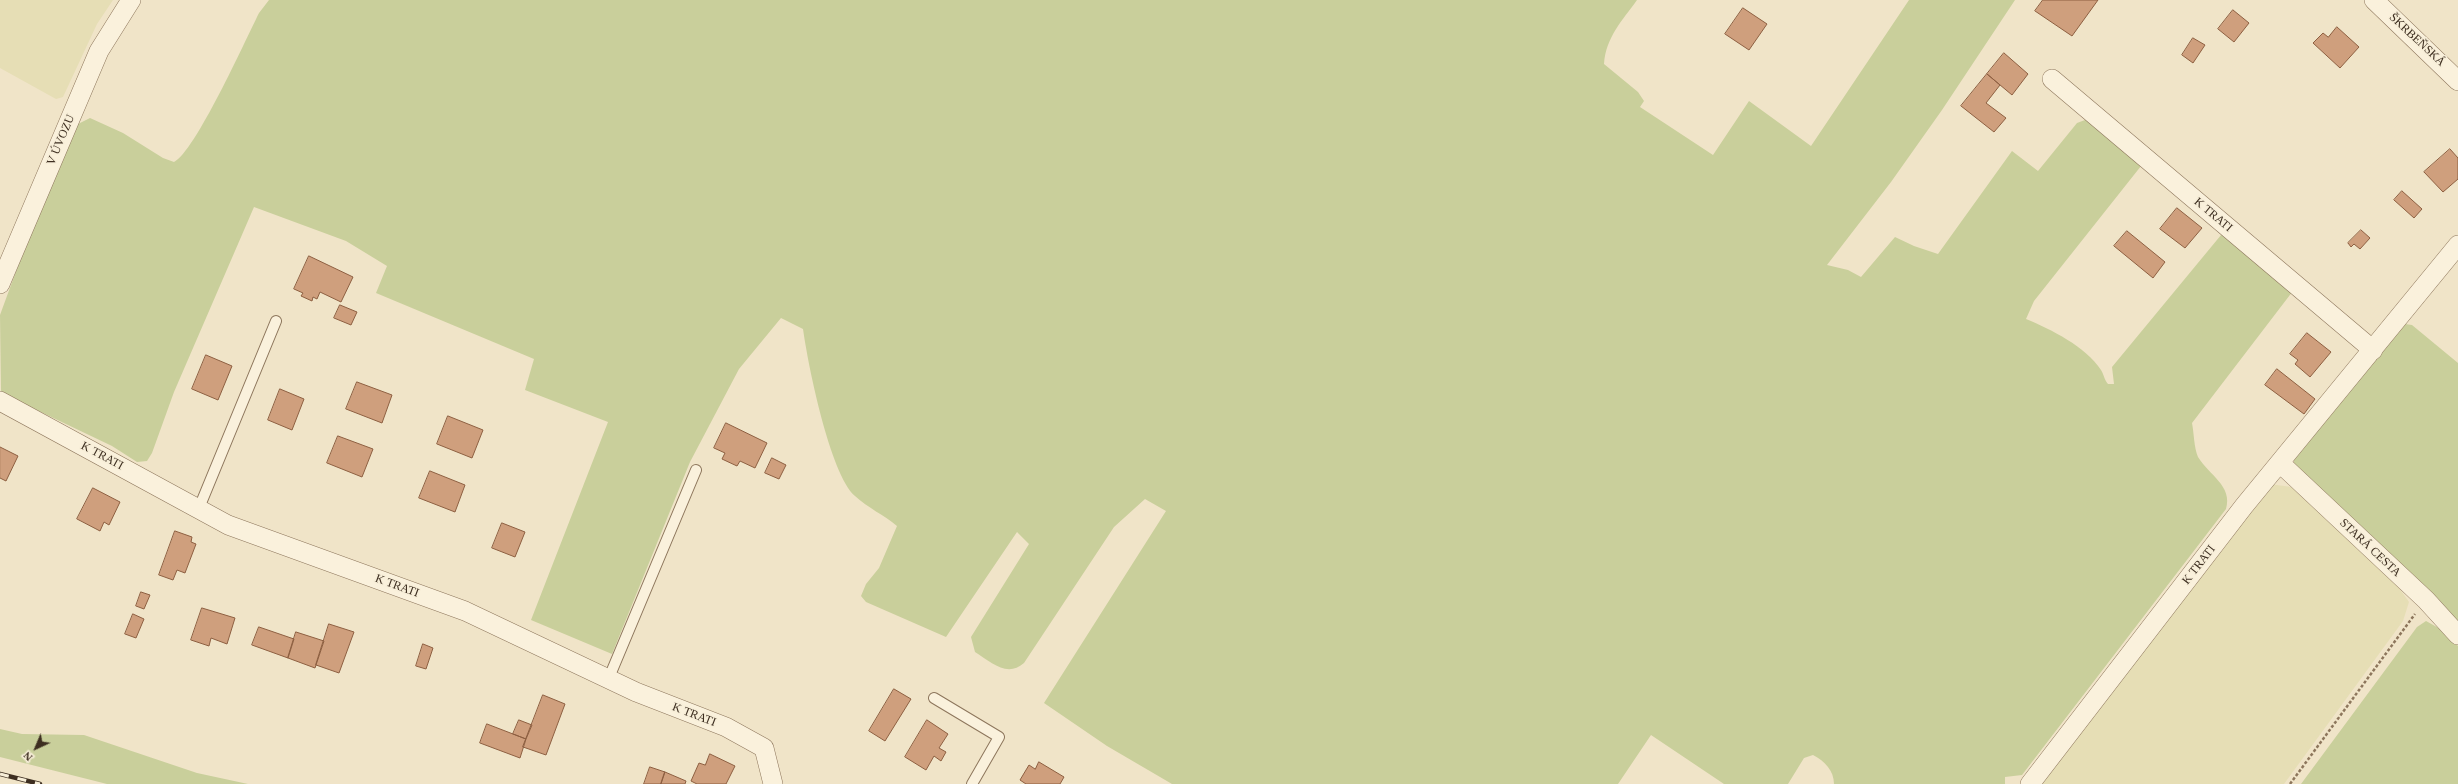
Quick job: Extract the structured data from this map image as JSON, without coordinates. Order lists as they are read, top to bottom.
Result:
{
  "streets": {
    "street": [
      "ŠKRBEŇSKÁ",
      "V ÚVOZU",
      "K TRATI",
      "STARÁ CESTA"
    ]
  },
  "crossings": [
    ["K TRATI", "STARÁ CESTA"]
  ],
  "north": "bottom left"
}
